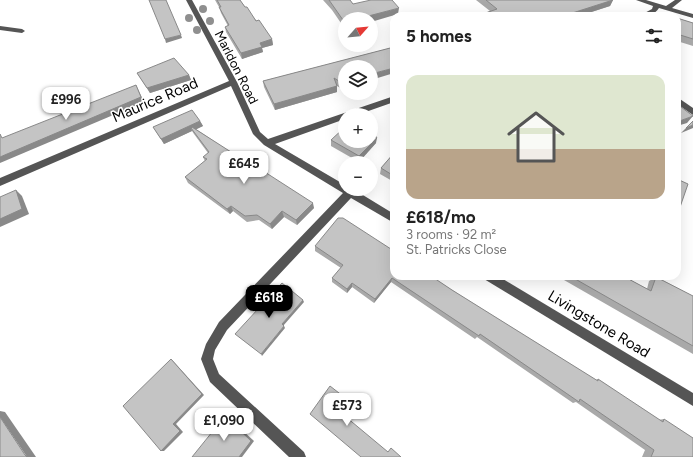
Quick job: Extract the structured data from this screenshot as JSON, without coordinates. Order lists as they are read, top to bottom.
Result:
{
  "streets": {
    "street": ["Marldon Road", "Maurice Road", "Livingstone Road"]
  },
  "crossings": [
    ["Marldon Road", "Maurice Road"]
  ],
  "north": "top right",
  "page": {
    "map_buttons": ["+", "−"],
    "heading": "5 homes",
    "list": [
      {
        "name": "£618/mo",
        "note": "3 rooms · 92 m² · St. Patricks Close"
      }
    ],
    "price": [
      "£996",
      "£645",
      "£618",
      "£573",
      "£1,090"
    ]
  }
}
